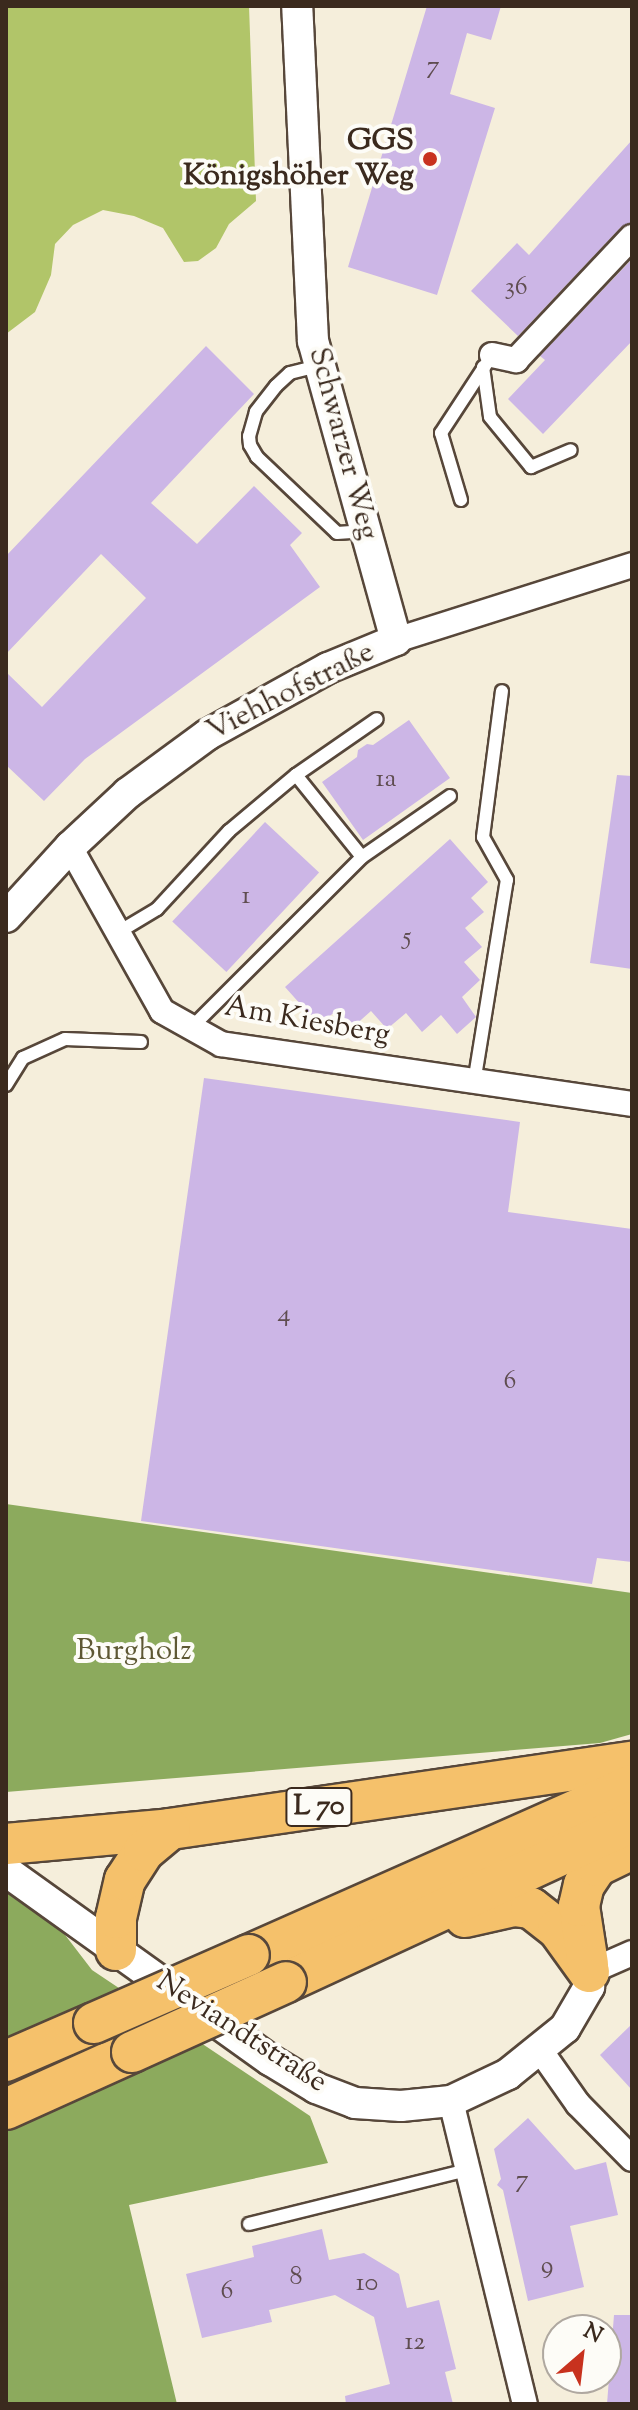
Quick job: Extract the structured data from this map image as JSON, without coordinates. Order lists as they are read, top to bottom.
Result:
{
  "streets": {
    "highway": ["L 70"],
    "street": [
      "Schwarzer Weg",
      "Viehhofstraße",
      "Am Kiesberg",
      "Neviandtstraße"
    ]
  },
  "crossings": [
    ["Schwarzer Weg", "Viehhofstraße"],
    ["Viehhofstraße", "Am Kiesberg"]
  ],
  "parks": ["Burgholz"],
  "places": ["GGS Königshöher Weg"],
  "house_numbers": [
    "7",
    "36",
    "1a",
    "1",
    "5",
    "4",
    "6",
    "7",
    "9",
    "8",
    "10",
    "6",
    "12"
  ],
  "north": "top right"
}
